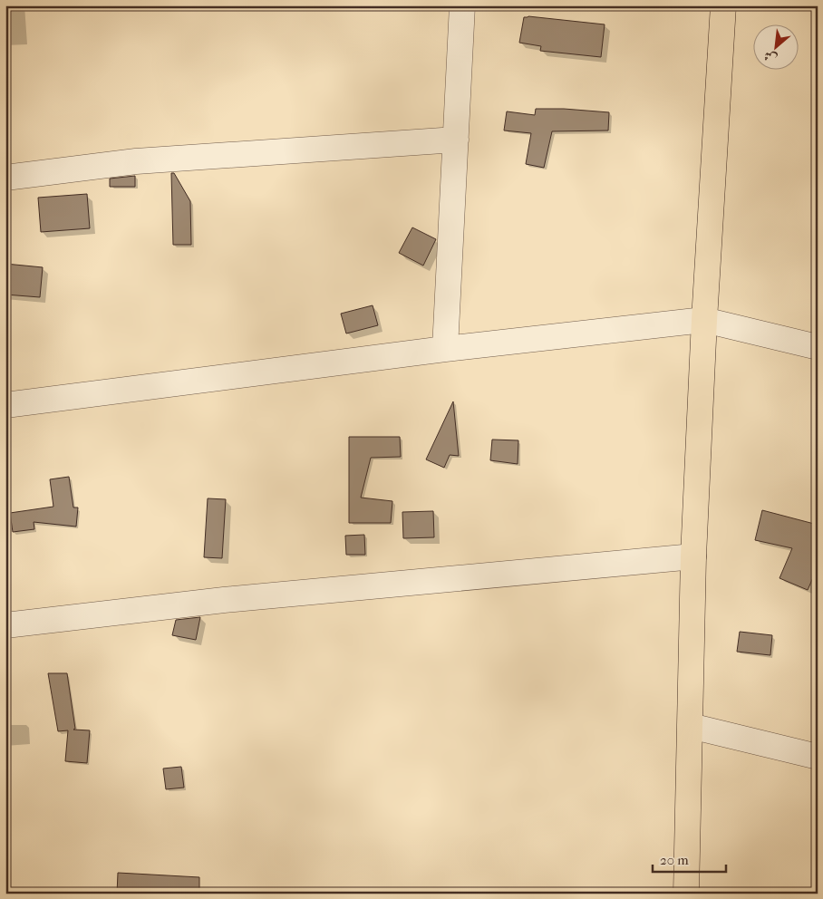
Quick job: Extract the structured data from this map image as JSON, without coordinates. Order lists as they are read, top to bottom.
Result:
{
  "scale_bar": "20 m",
  "north": "bottom left"
}
